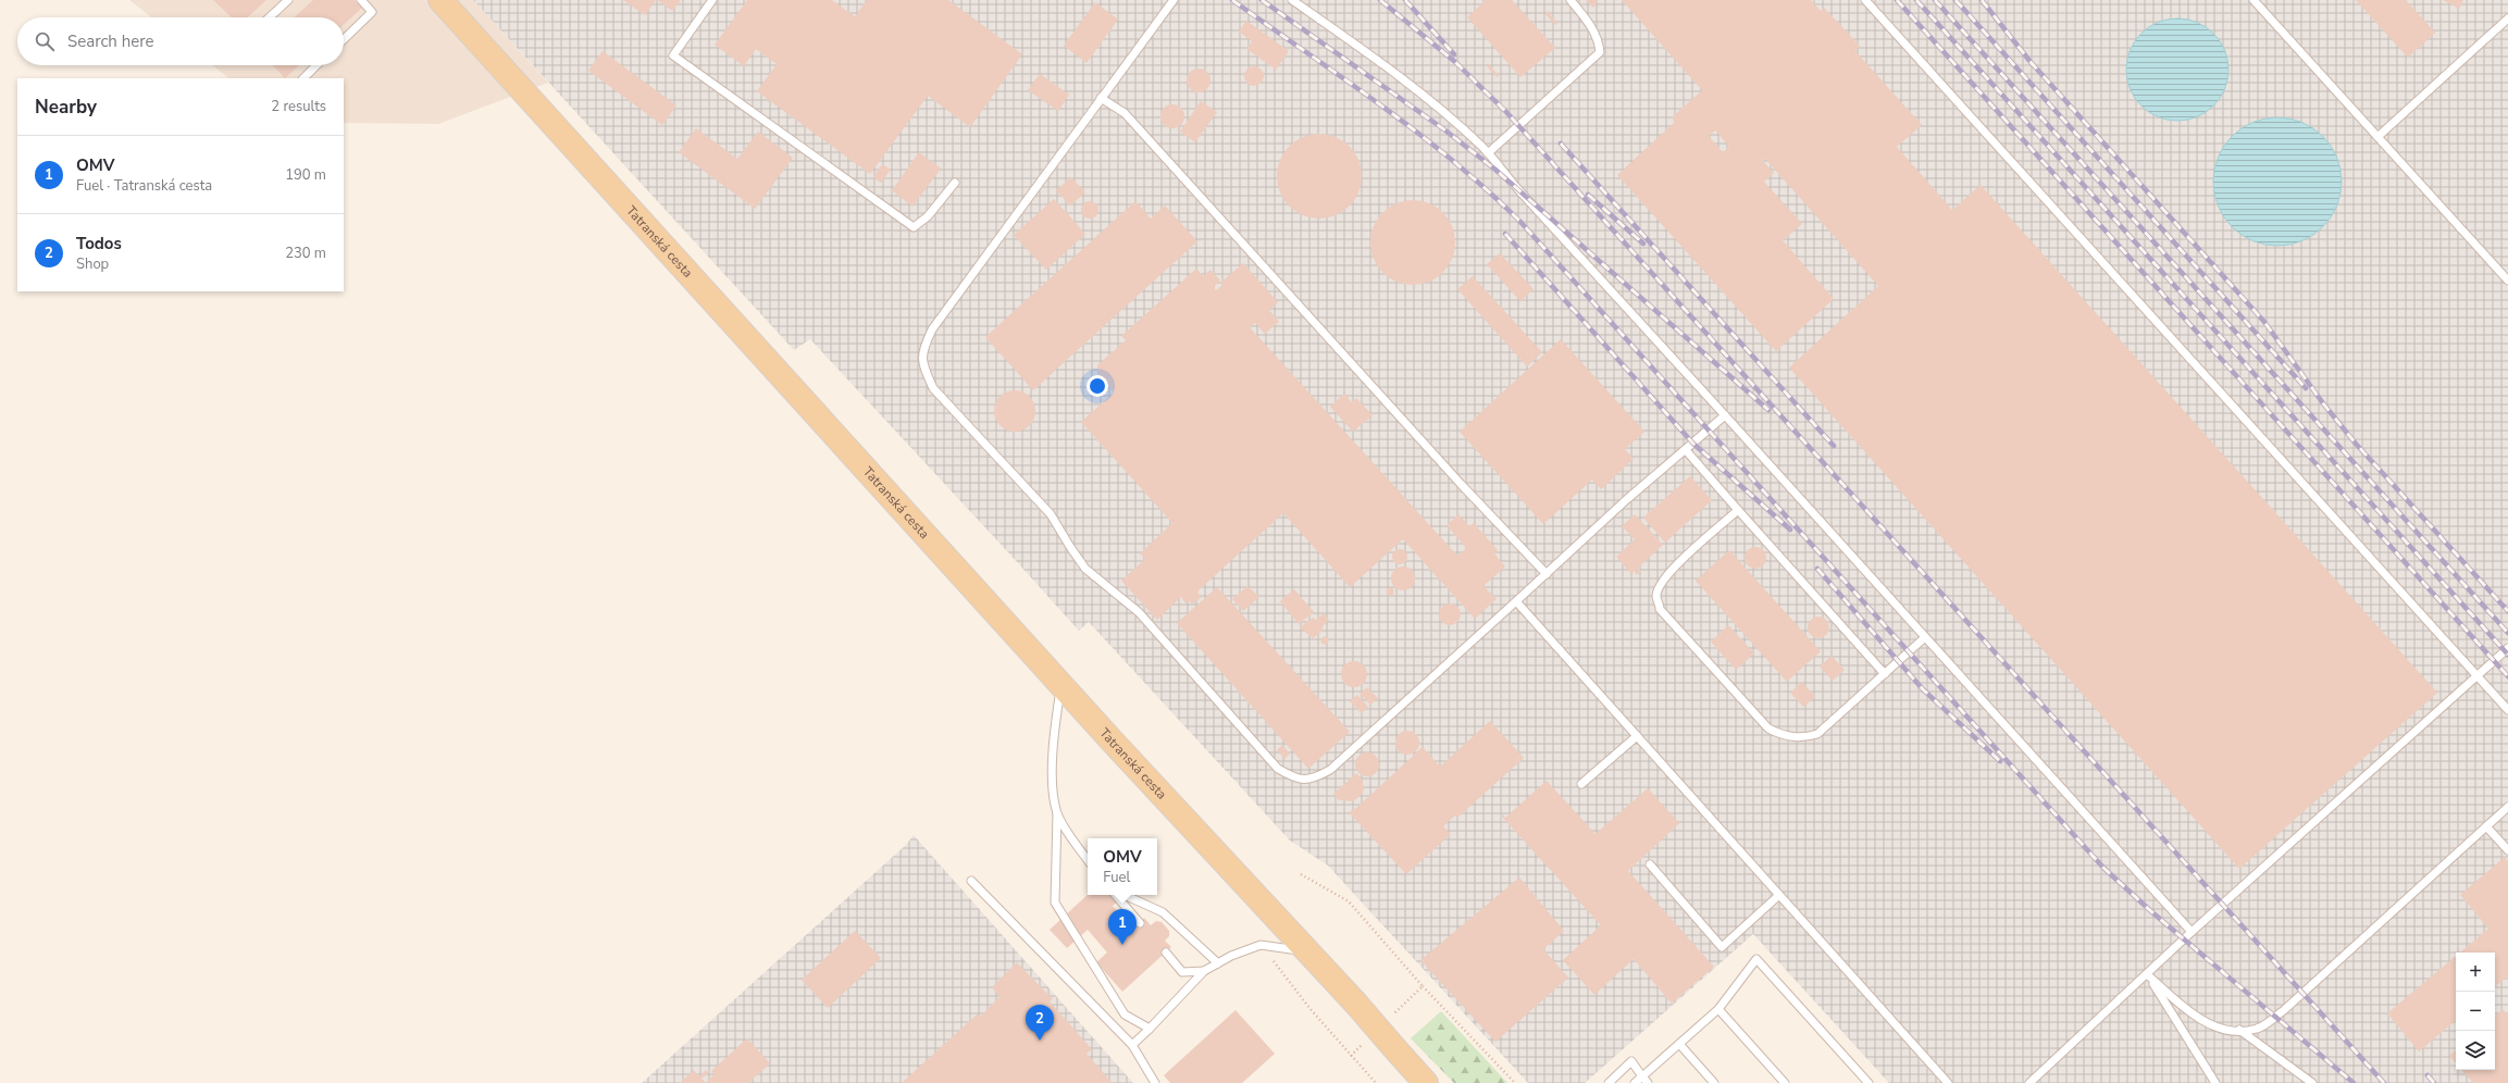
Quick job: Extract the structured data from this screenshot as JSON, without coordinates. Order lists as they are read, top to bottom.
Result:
{
  "streets": {
    "main road": ["Tatranská cesta"]
  },
  "page": {
    "search": "Search here",
    "heading": ["Nearby", "2 results"],
    "list": [
      {
        "mark": "1",
        "name": "OMV",
        "note": "Fuel · Tatranská cesta",
        "value": "190 m"
      },
      {
        "mark": "2",
        "name": "Todos",
        "note": "Shop",
        "value": "230 m"
      }
    ],
    "popup": ["OMV", "Fuel"],
    "pins": ["1", "2"],
    "map_buttons": ["+", "−"]
  }
}
